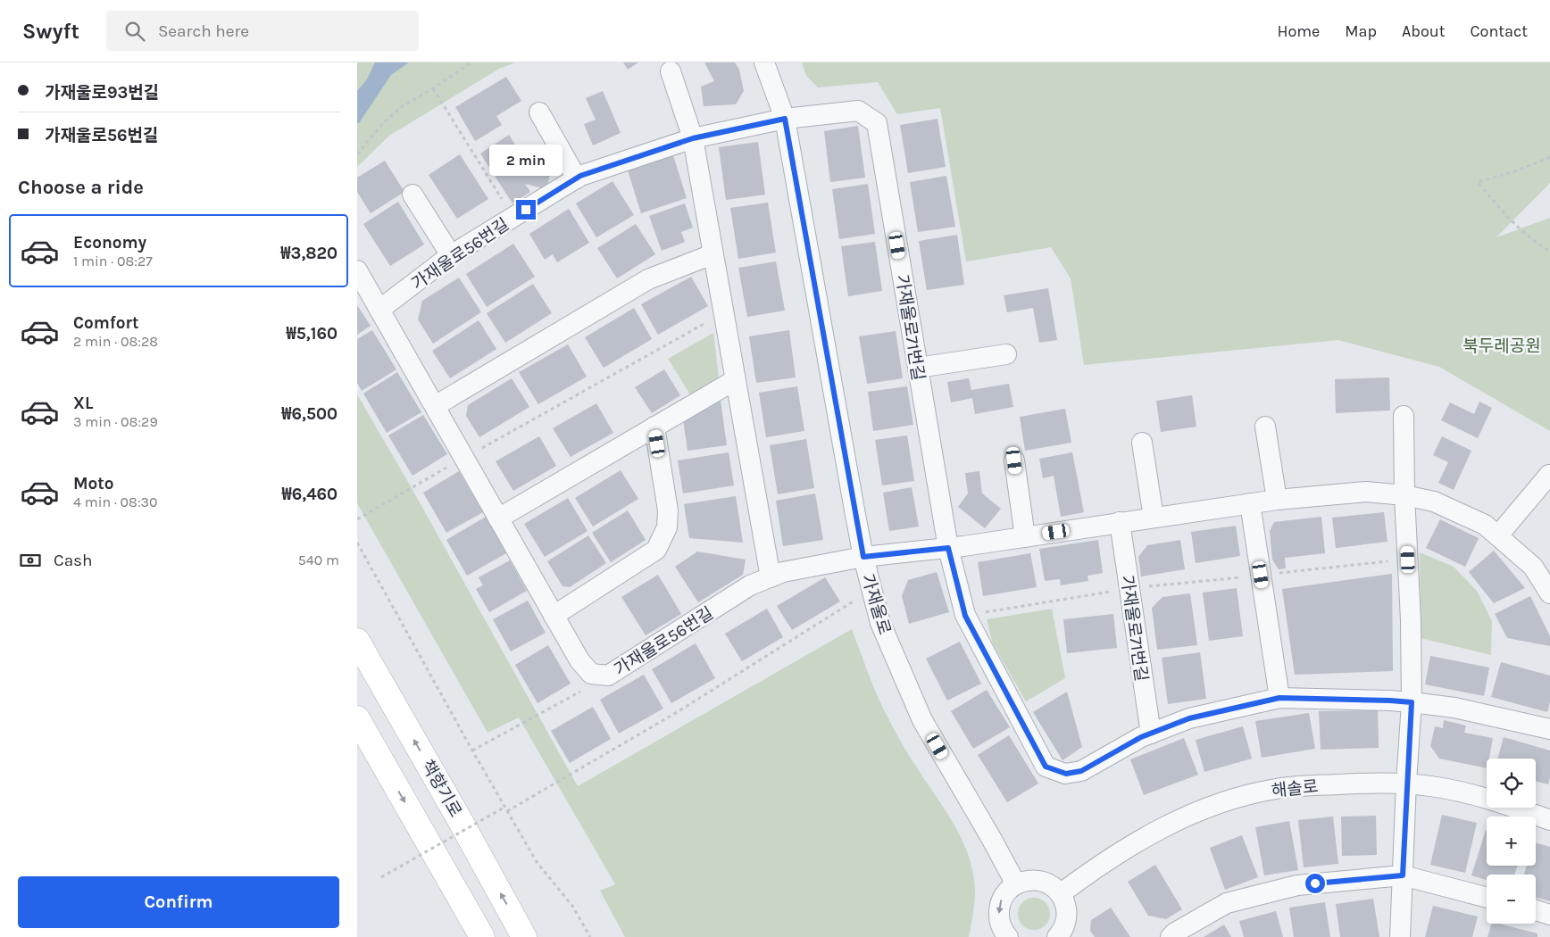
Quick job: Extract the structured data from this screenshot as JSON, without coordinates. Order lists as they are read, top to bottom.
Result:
{
  "streets": {
    "main road": ["책향기로"],
    "street": [
      "가재울로56번길",
      "가재울로71번길",
      "가재울로",
      "해솔로"
    ]
  },
  "crossings": [
    ["가재울로56번길", "가재울로71번길"],
    ["가재울로56번길", "가재울로"],
    ["가재울로71번길", "가재울로"]
  ],
  "parks": ["북두레공원"],
  "page": {
    "header": "Swyft",
    "search": "Search here",
    "nav": [
      "Home",
      "Map",
      "About",
      "Contact"
    ],
    "banner": ["가재울로93번길", "가재울로56번길"],
    "bubble": "2 min",
    "heading": "Choose a ride",
    "list": [
      {
        "name": "Economy",
        "note": "1 min · 08:27",
        "value": "₩3,820"
      },
      {
        "name": "Comfort",
        "note": "2 min · 08:28",
        "value": "₩5,160"
      },
      {
        "name": "XL",
        "note": "3 min · 08:29",
        "value": "₩6,500"
      },
      {
        "name": "Moto",
        "note": "4 min · 08:30",
        "value": "₩6,460"
      }
    ],
    "pay": ["Cash", "540 m"],
    "map_buttons": ["+", "−"],
    "buttons": "Confirm"
  }
}
